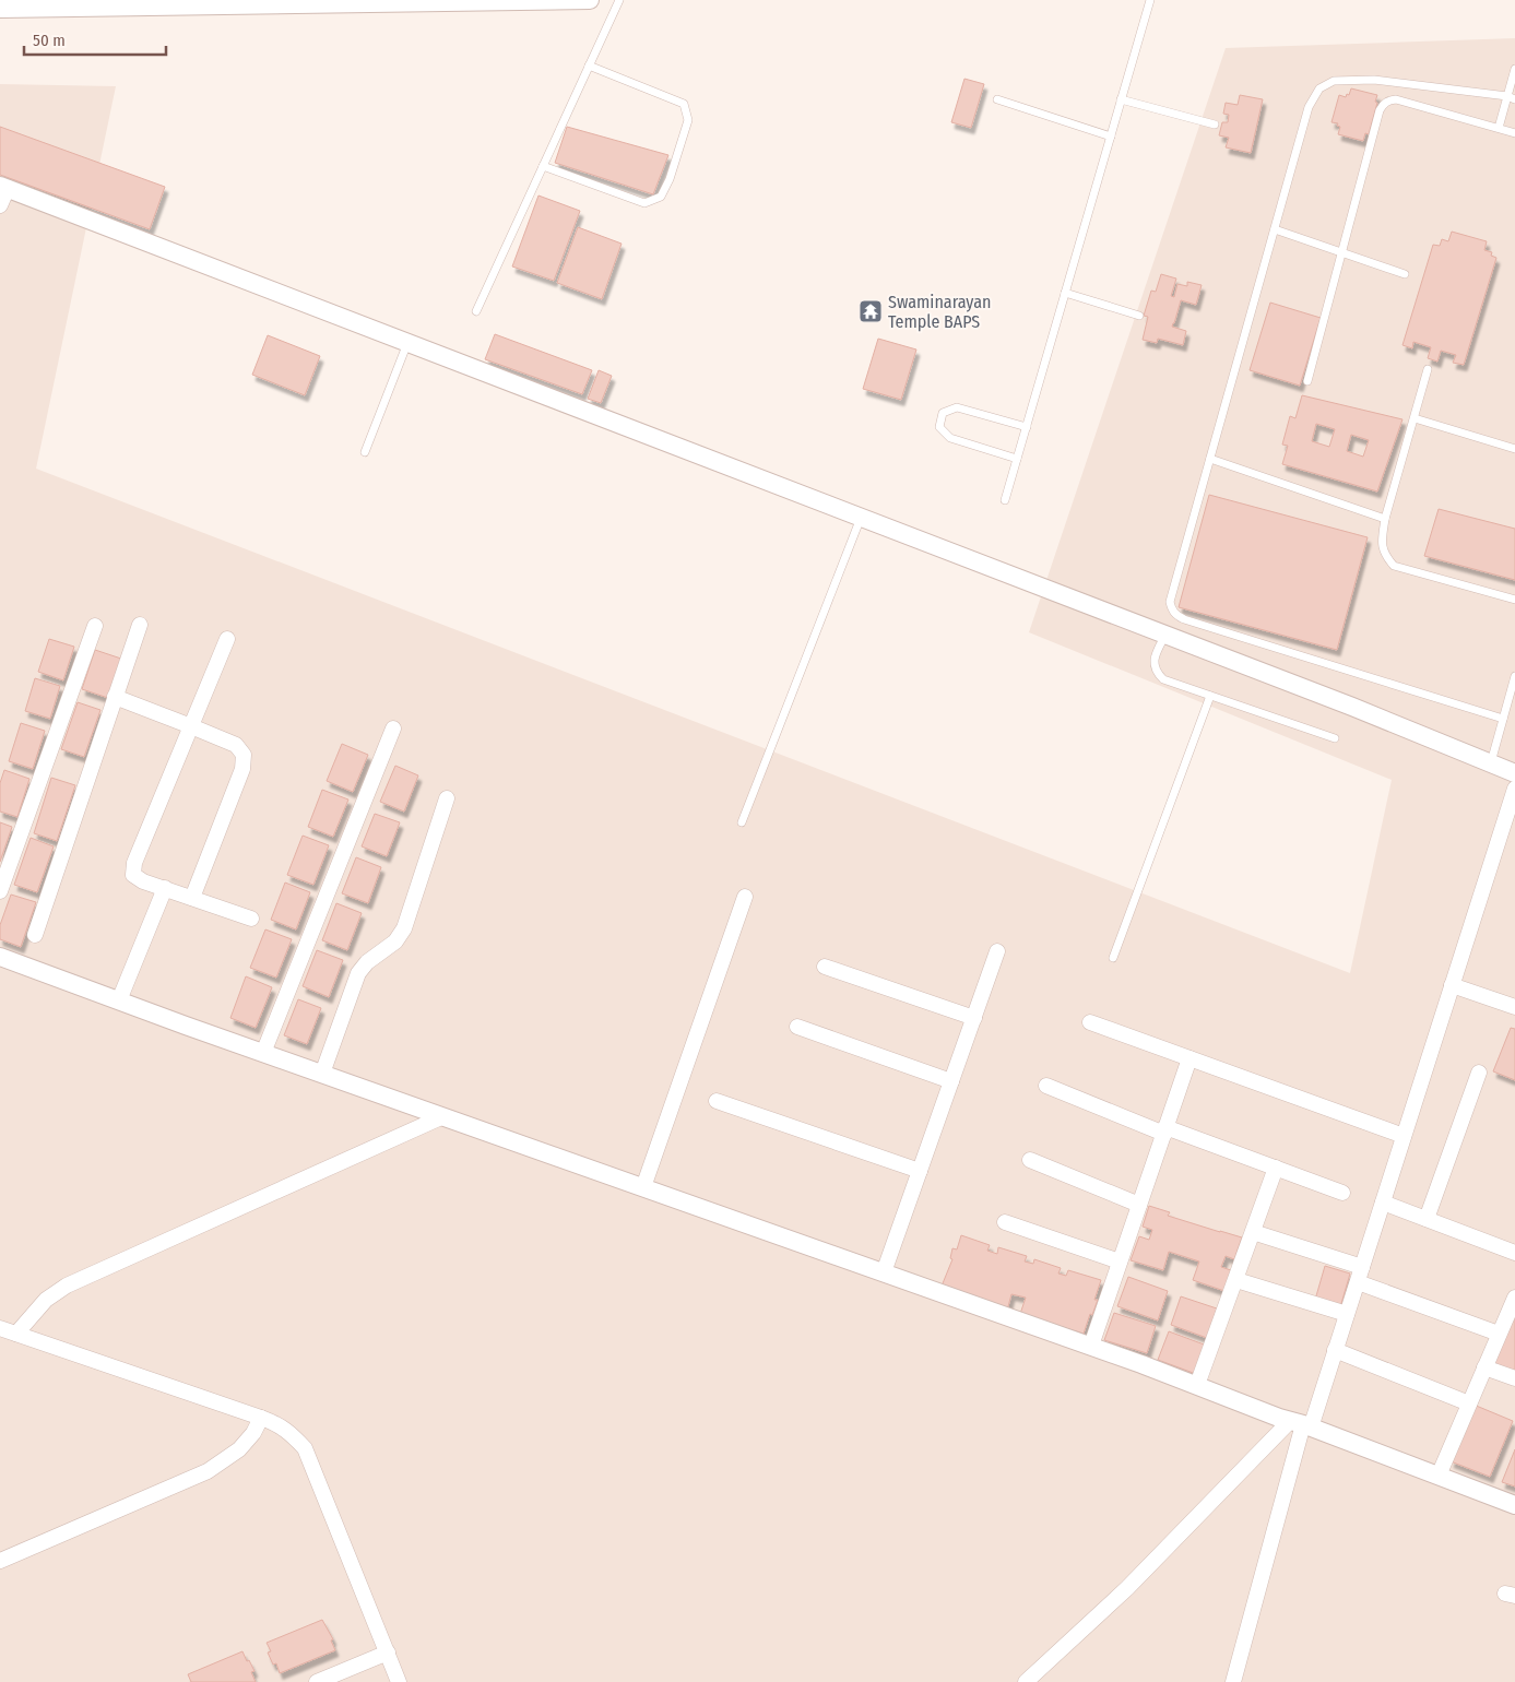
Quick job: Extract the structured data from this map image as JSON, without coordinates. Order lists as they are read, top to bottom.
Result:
{
  "places": {
    "temple": ["Swaminarayan Temple BAPS"]
  },
  "scale_bar": "50 m"
}
